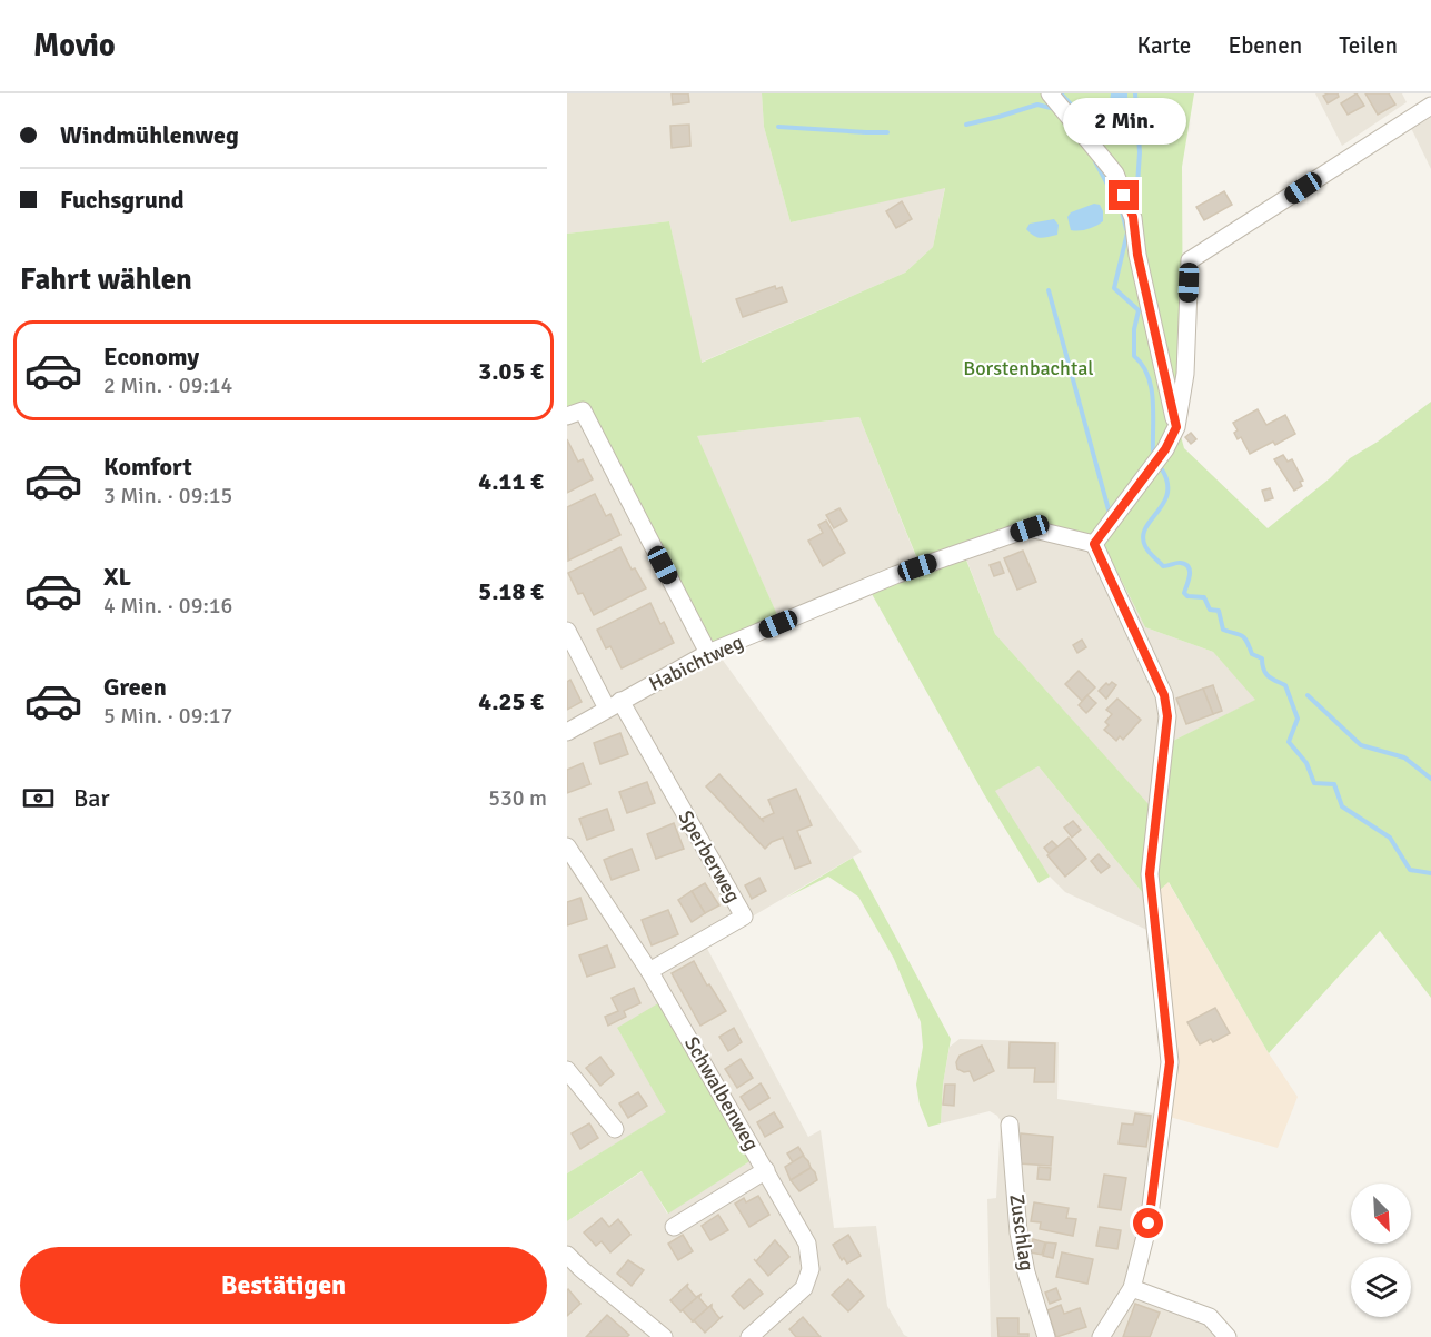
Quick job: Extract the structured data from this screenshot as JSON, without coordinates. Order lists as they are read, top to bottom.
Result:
{
  "streets": {
    "street": [
      "Habichtweg",
      "Sperberweg",
      "Schwalbenweg",
      "Zuschlag"
    ]
  },
  "crossings": [
    ["Habichtweg", "Sperberweg"],
    ["Sperberweg", "Schwalbenweg"]
  ],
  "parks": ["Borstenbachtal"],
  "north": "bottom right",
  "page": {
    "header": "Movio",
    "nav": ["Karte", "Ebenen", "Teilen"],
    "banner": ["Windmühlenweg", "Fuchsgrund"],
    "bubble": "2 Min.",
    "heading": "Fahrt wählen",
    "list": [
      {
        "name": "Economy",
        "note": "2 Min. · 09:14",
        "value": "3.05 €"
      },
      {
        "name": "Komfort",
        "note": "3 Min. · 09:15",
        "value": "4.11 €"
      },
      {
        "name": "XL",
        "note": "4 Min. · 09:16",
        "value": "5.18 €"
      },
      {
        "name": "Green",
        "note": "5 Min. · 09:17",
        "value": "4.25 €"
      }
    ],
    "pay": ["Bar", "530 m"],
    "buttons": "Bestätigen"
  }
}
